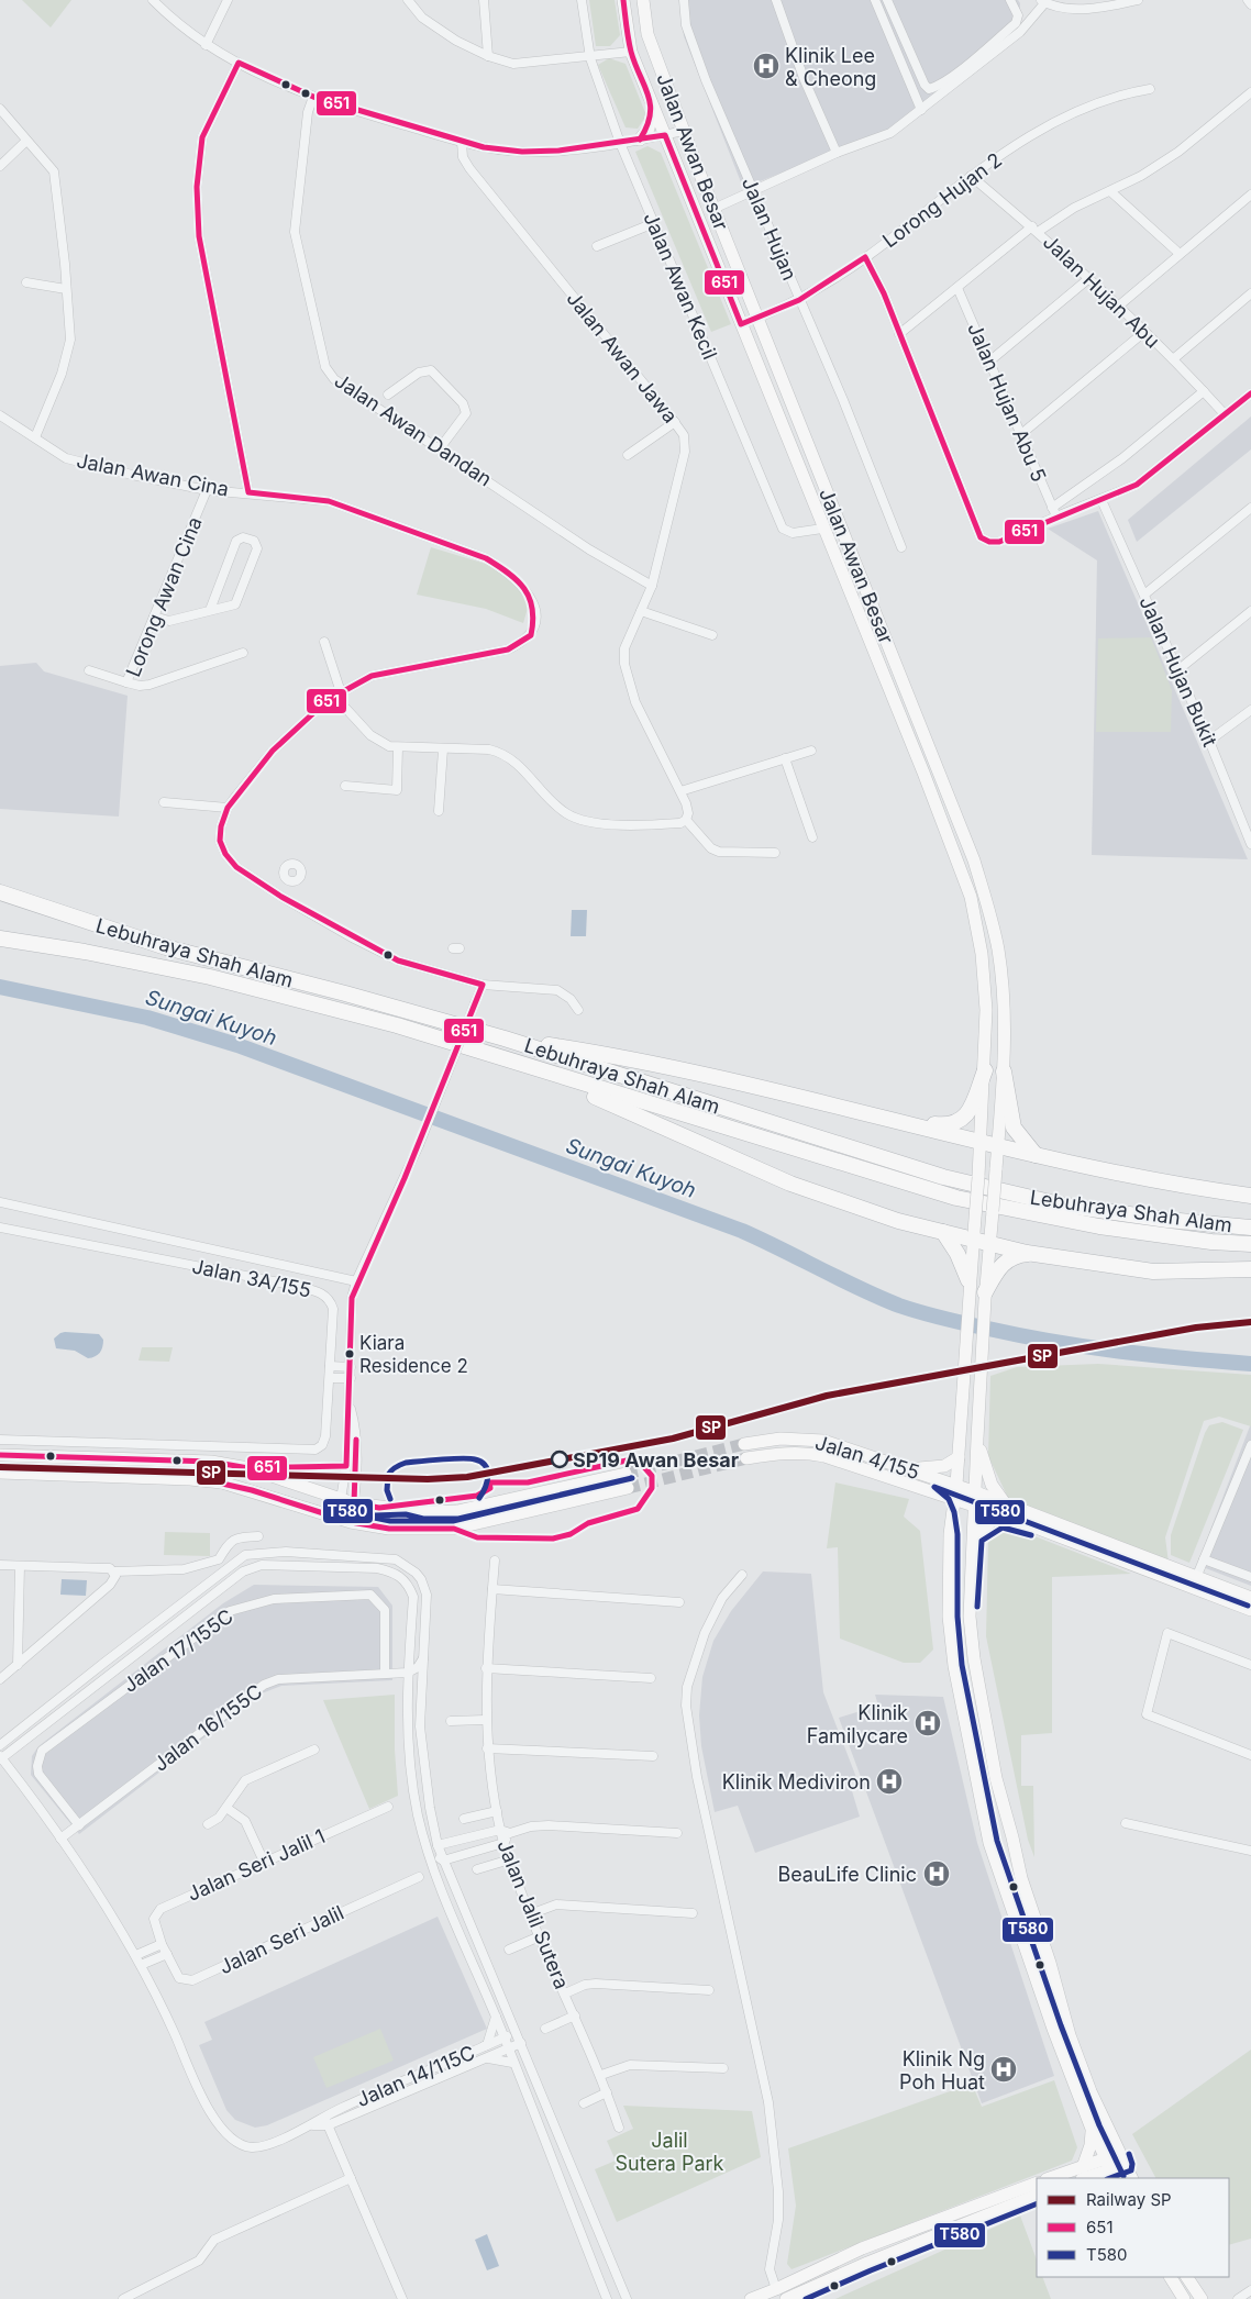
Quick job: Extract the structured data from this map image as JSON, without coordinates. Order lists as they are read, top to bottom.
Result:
{
  "streets": {
    "highway": ["Lebuhraya Shah Alam"],
    "main road": ["Jalan Awan Besar", "Jalan 4/155"],
    "street": [
      "Lorong Hujan 2",
      "Jalan Hujan",
      "Jalan Awan Kecil",
      "Jalan Hujan Abu",
      "Jalan Awan Jawa",
      "Jalan Hujan Abu 5",
      "Jalan Awan Dandan",
      "Jalan Awan Cina",
      "Lorong Awan Cina",
      "Jalan Hujan Bukit",
      "Jalan 3A/155",
      "Jalan 17/155C",
      "Jalan 16/155C",
      "Jalan Seri Jalil 1",
      "Jalan Jalil Sutera",
      "Jalan Seri Jalil",
      "Jalan 14/115C"
    ]
  },
  "crossings": [
    ["Jalan Awan Besar", "Lorong Hujan 2"],
    ["Jalan Awan Besar", "Jalan Awan Kecil"],
    ["Jalan Awan Besar", "Jalan 4/155"],
    ["Lorong Hujan 2", "Jalan Hujan"],
    ["Lorong Hujan 2", "Jalan Hujan Abu"],
    ["Jalan Awan Jawa", "Jalan Awan Dandan"],
    ["Jalan Awan Cina", "Lorong Awan Cina"],
    ["Jalan 17/155C", "Jalan 16/155C"],
    ["Jalan Seri Jalil 1", "Jalan Seri Jalil"]
  ],
  "water": ["Sungai Kuyoh"],
  "parks": ["Jalil Sutera Park"],
  "places": {
    "hospital": [
      "Klinik Lee & Cheong",
      "Klinik Familycare",
      "Klinik Mediviron",
      "BeauLife Clinic",
      "Klinik Ng Poh Huat"
    ],
    "other": ["Kiara Residence 2", "SP19 Awan Besar"]
  },
  "lines": ["transit line 651", "rail line SP", "transit line T580"],
  "legend": ["Railway SP", "651", "T580"]
}
